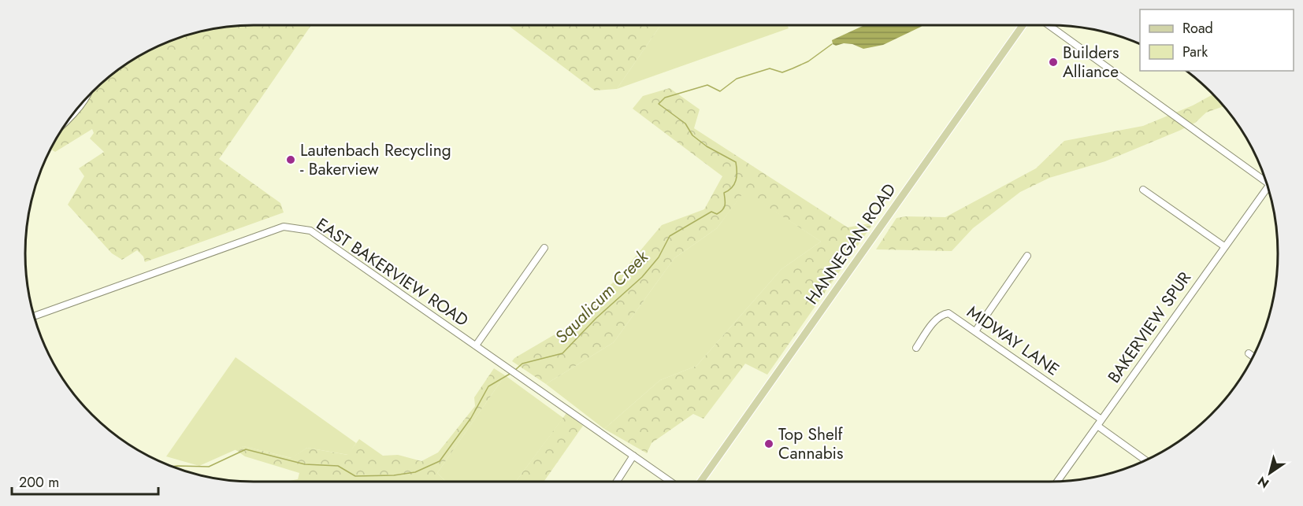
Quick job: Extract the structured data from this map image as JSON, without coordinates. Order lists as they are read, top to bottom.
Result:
{
  "streets": {
    "main road": ["HANNEGAN ROAD"],
    "street": ["EAST BAKERVIEW ROAD", "BAKERVIEW SPUR", "MIDWAY LANE"]
  },
  "crossings": [
    ["BAKERVIEW SPUR", "MIDWAY LANE"]
  ],
  "water": ["Squalicum Creek"],
  "places": ["Builders Alliance", "Lautenbach Recycling - Bakerview", "Top Shelf Cannabis"],
  "legend": ["Road", "Park"],
  "scale_bar": "200 m",
  "north": "bottom left"
}
